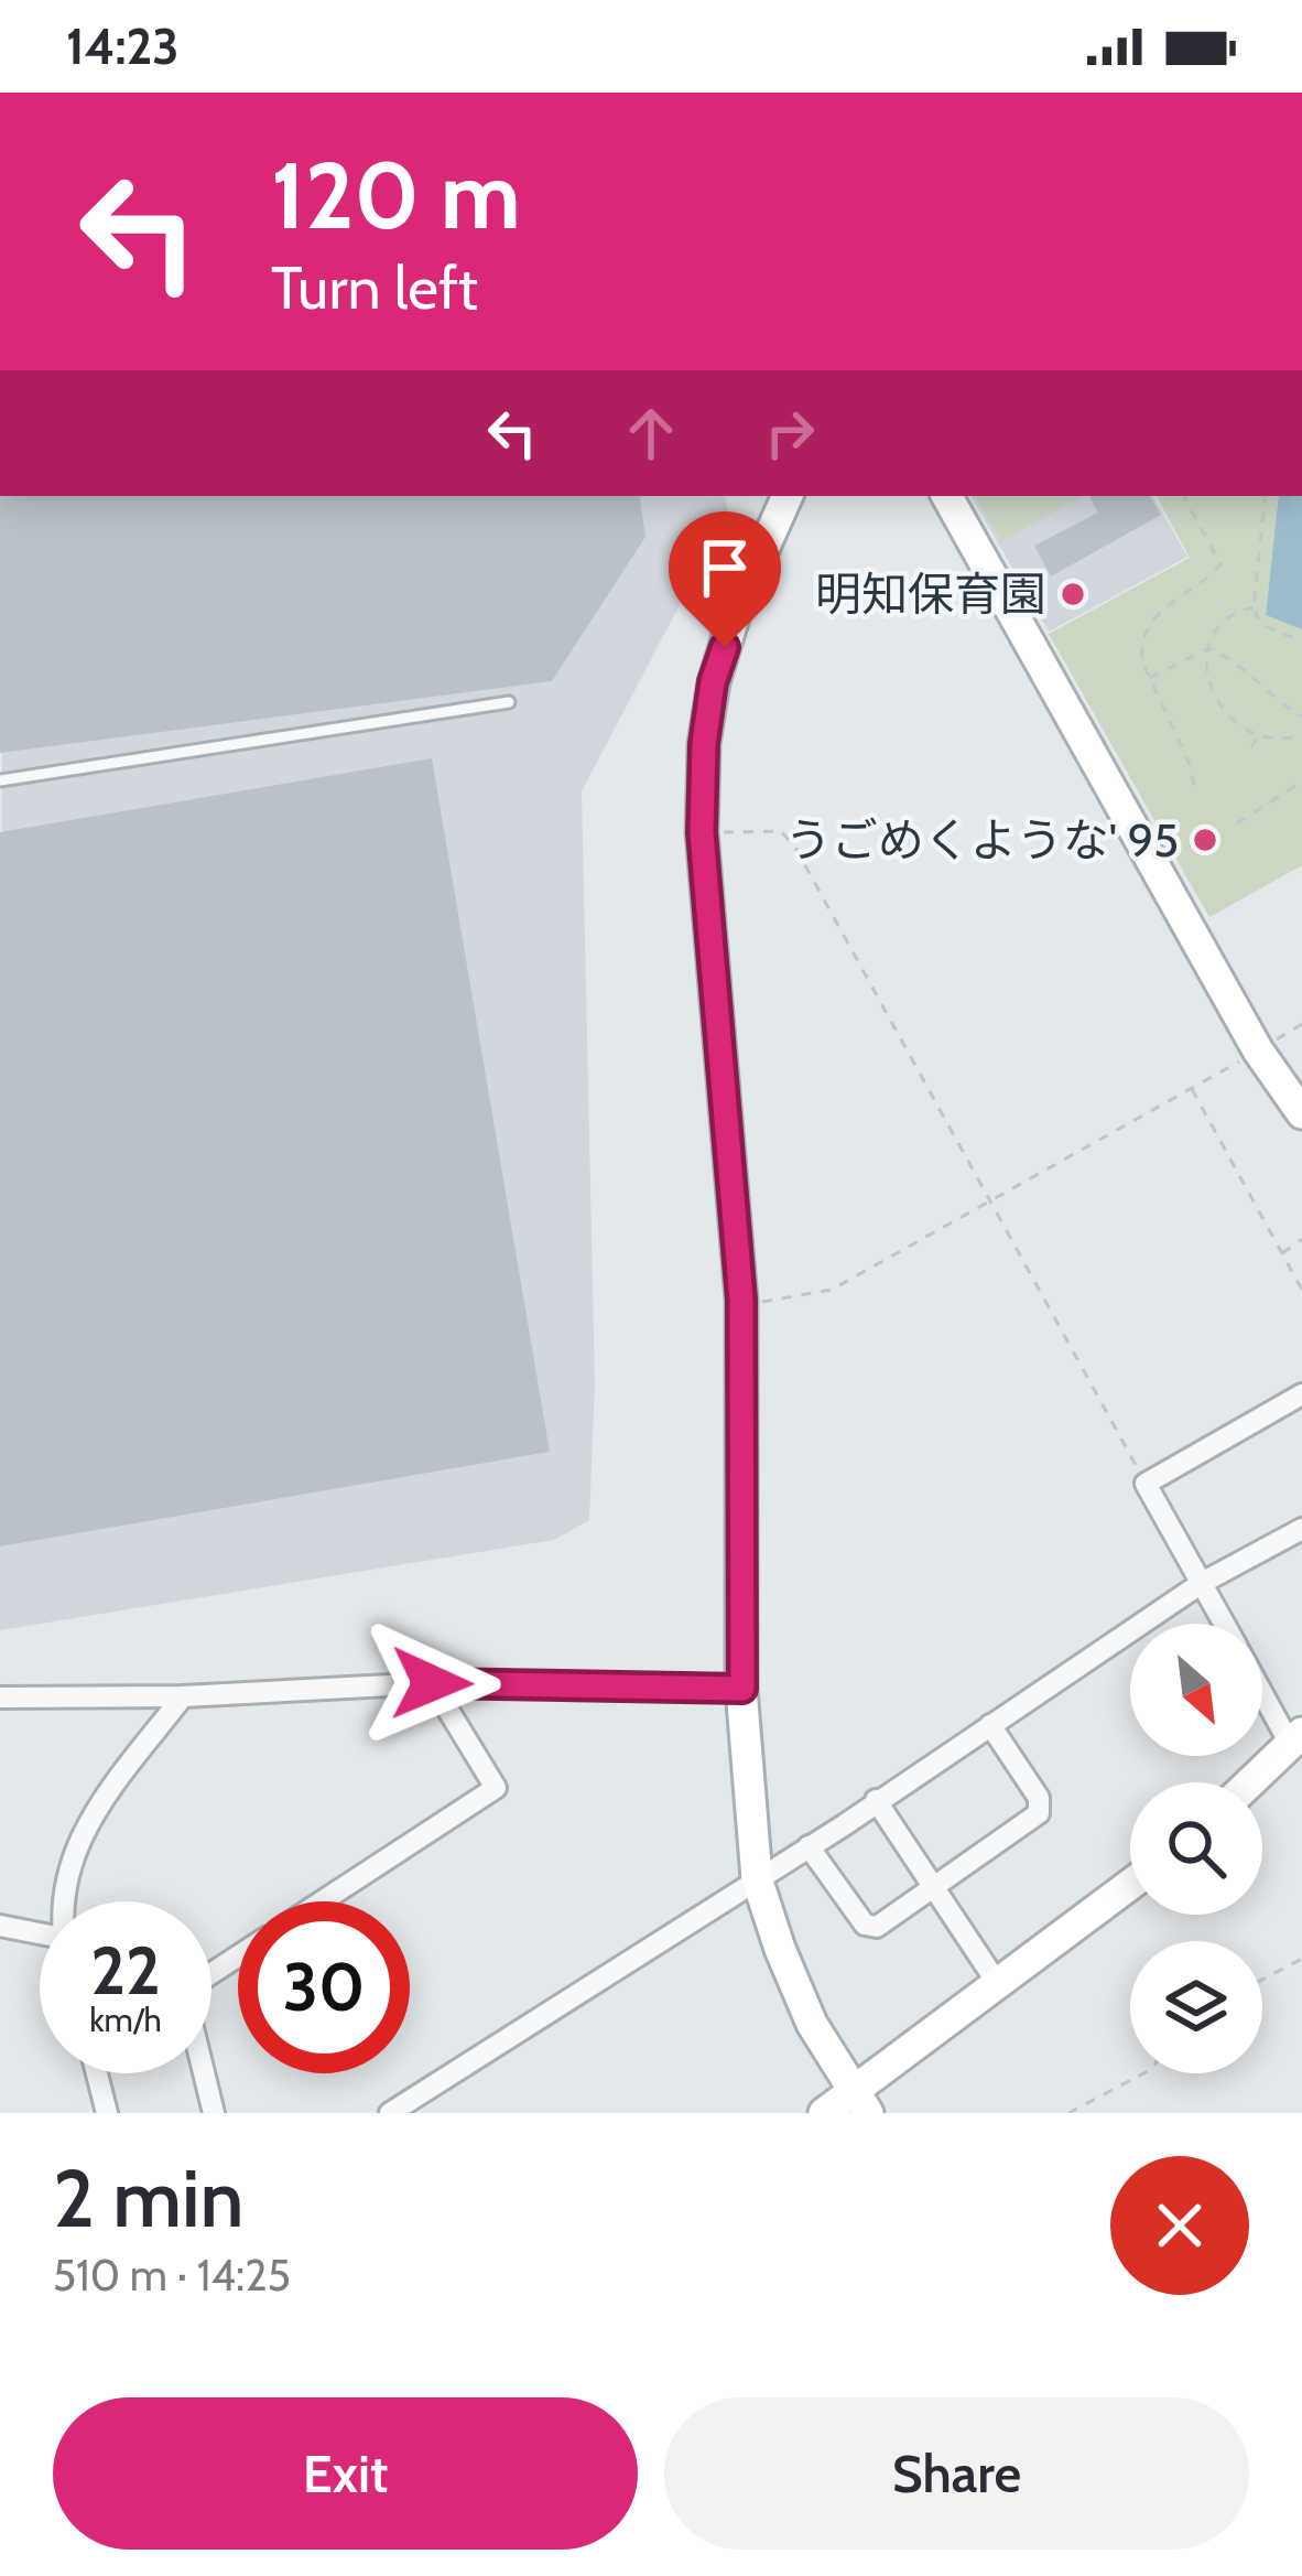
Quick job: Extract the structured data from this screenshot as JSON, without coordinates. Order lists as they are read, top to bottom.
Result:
{
  "places": ["明知保育園", "うごめくような' 95"],
  "north": "bottom right",
  "page": {
    "status": "14:23",
    "turn": ["120 m", "Turn left"],
    "speed": "22 km/h",
    "limit": "30",
    "heading": ["2 min", "510 m · 14:25"],
    "buttons": ["Exit", "Share"]
  }
}
